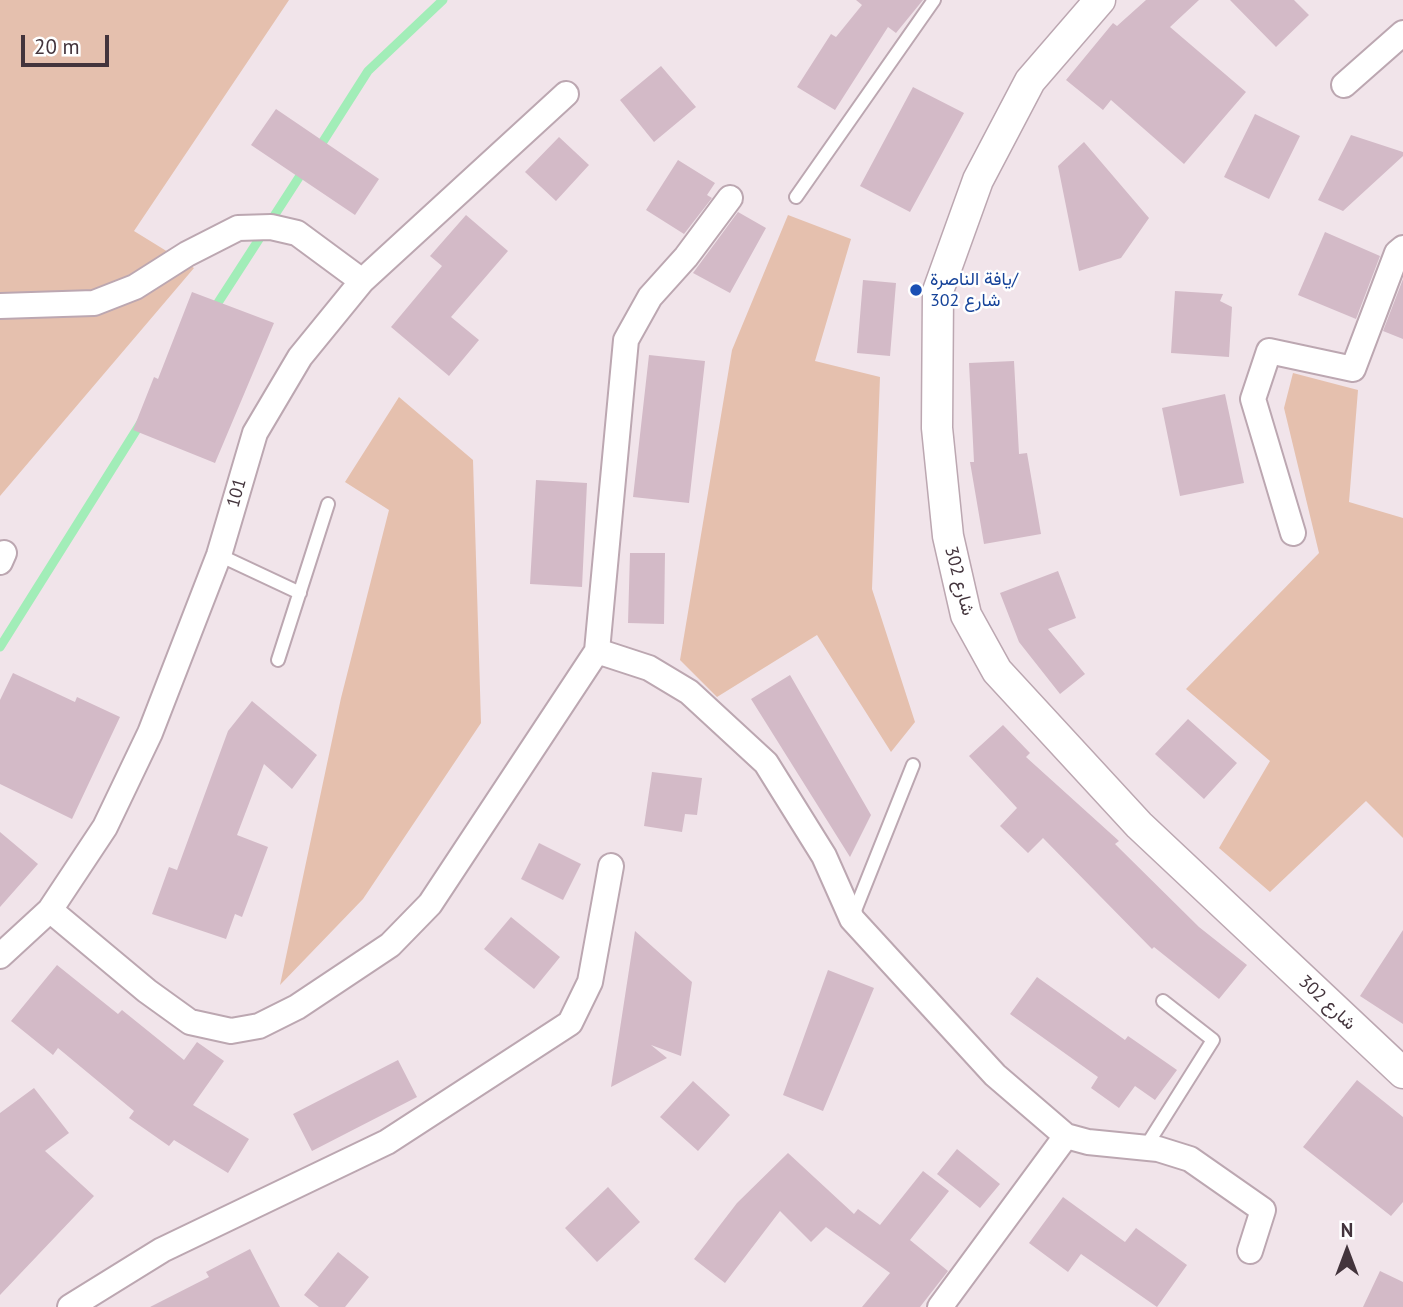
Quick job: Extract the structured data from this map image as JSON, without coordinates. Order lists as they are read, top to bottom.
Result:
{
  "streets": {
    "street": ["101", "شارع 302"]
  },
  "places": ["يافة الناصرة/ شارع 302"],
  "scale_bar": "20 m",
  "north": "top"
}
